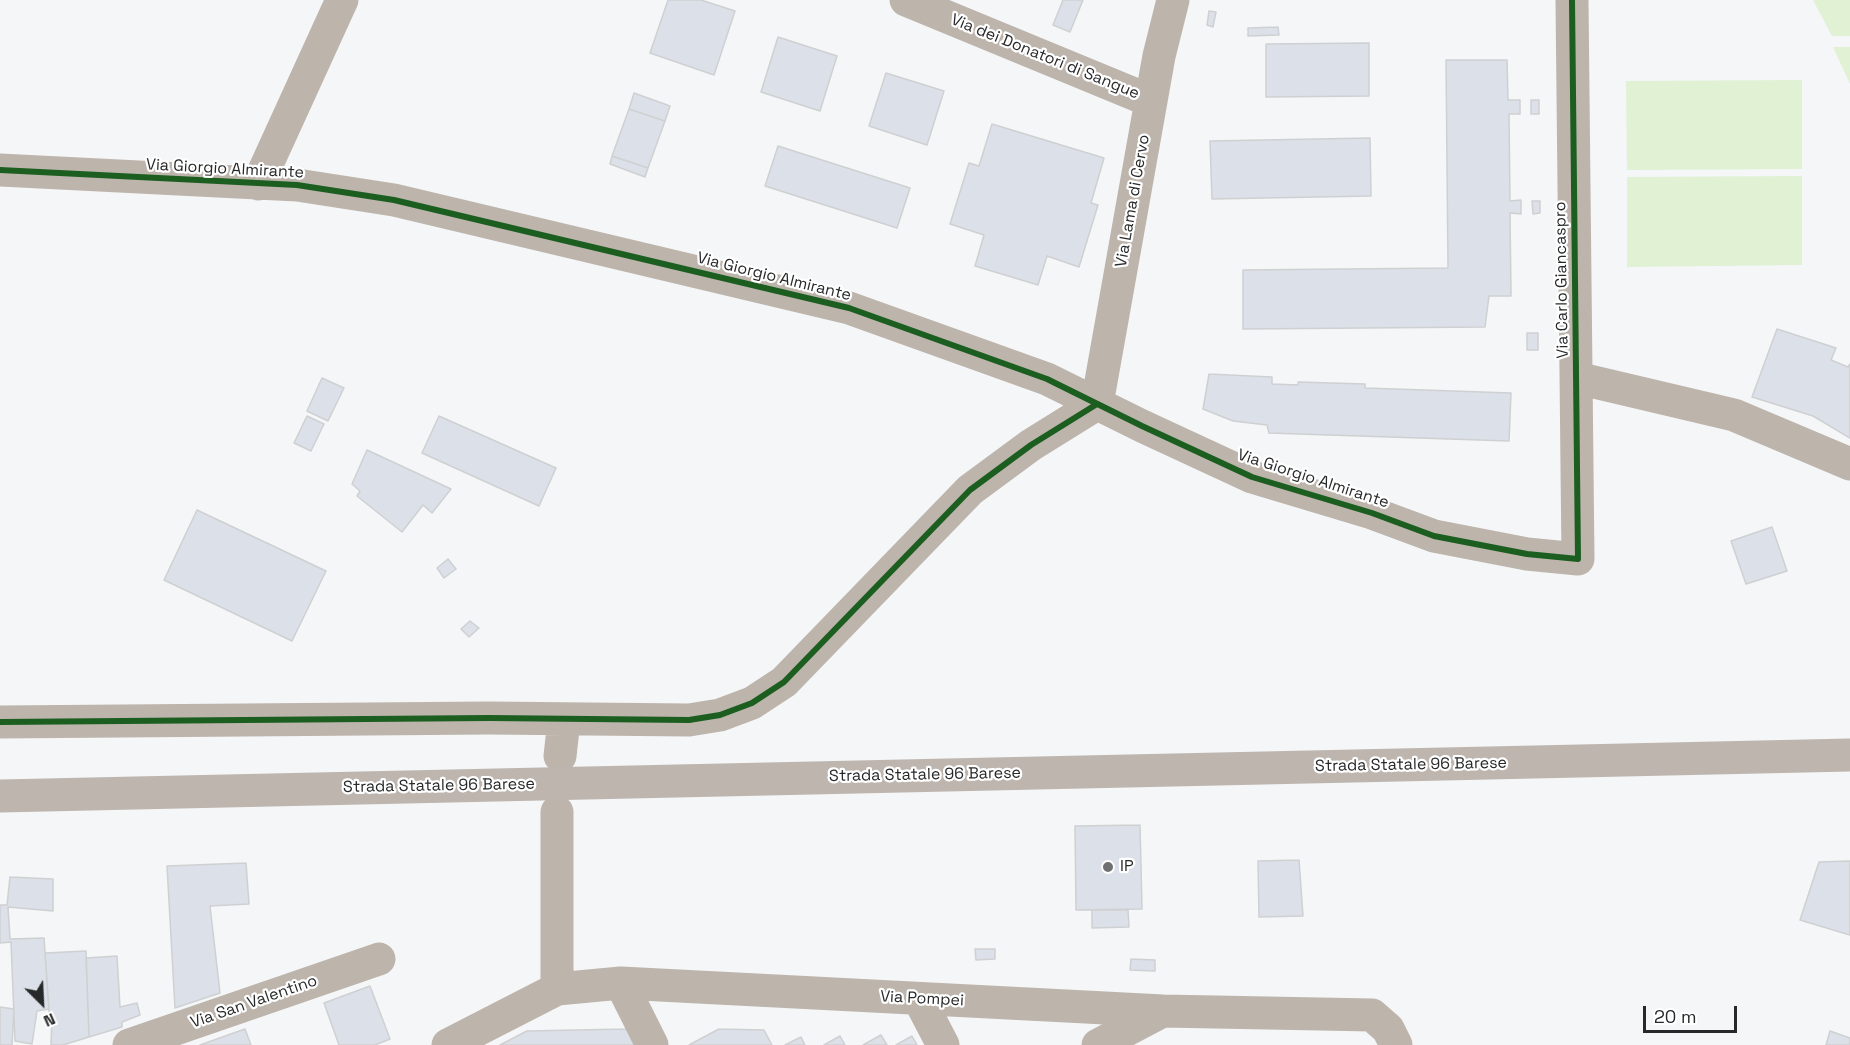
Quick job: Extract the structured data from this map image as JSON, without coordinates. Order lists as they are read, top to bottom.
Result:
{
  "streets": {
    "main road": ["Strada Statale 96 Barese"],
    "street": [
      "Via dei Donatori di Sangue",
      "Via Giorgio Almirante",
      "Via Lama di Cervo",
      "Via Carlo Giancaspro",
      "Via Pompei",
      "Via San Valentino"
    ]
  },
  "crossings": [
    ["Via dei Donatori di Sangue", "Via Lama di Cervo"],
    ["Via Giorgio Almirante", "Via Lama di Cervo"],
    ["Via Giorgio Almirante", "Via Carlo Giancaspro"]
  ],
  "places": ["IP"],
  "scale_bar": "20 m",
  "north": "bottom right"
}
